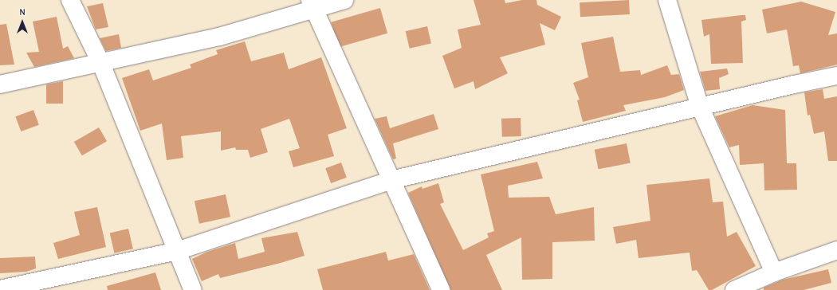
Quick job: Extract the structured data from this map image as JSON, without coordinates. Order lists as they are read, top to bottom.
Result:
{
  "north": "top"
}
